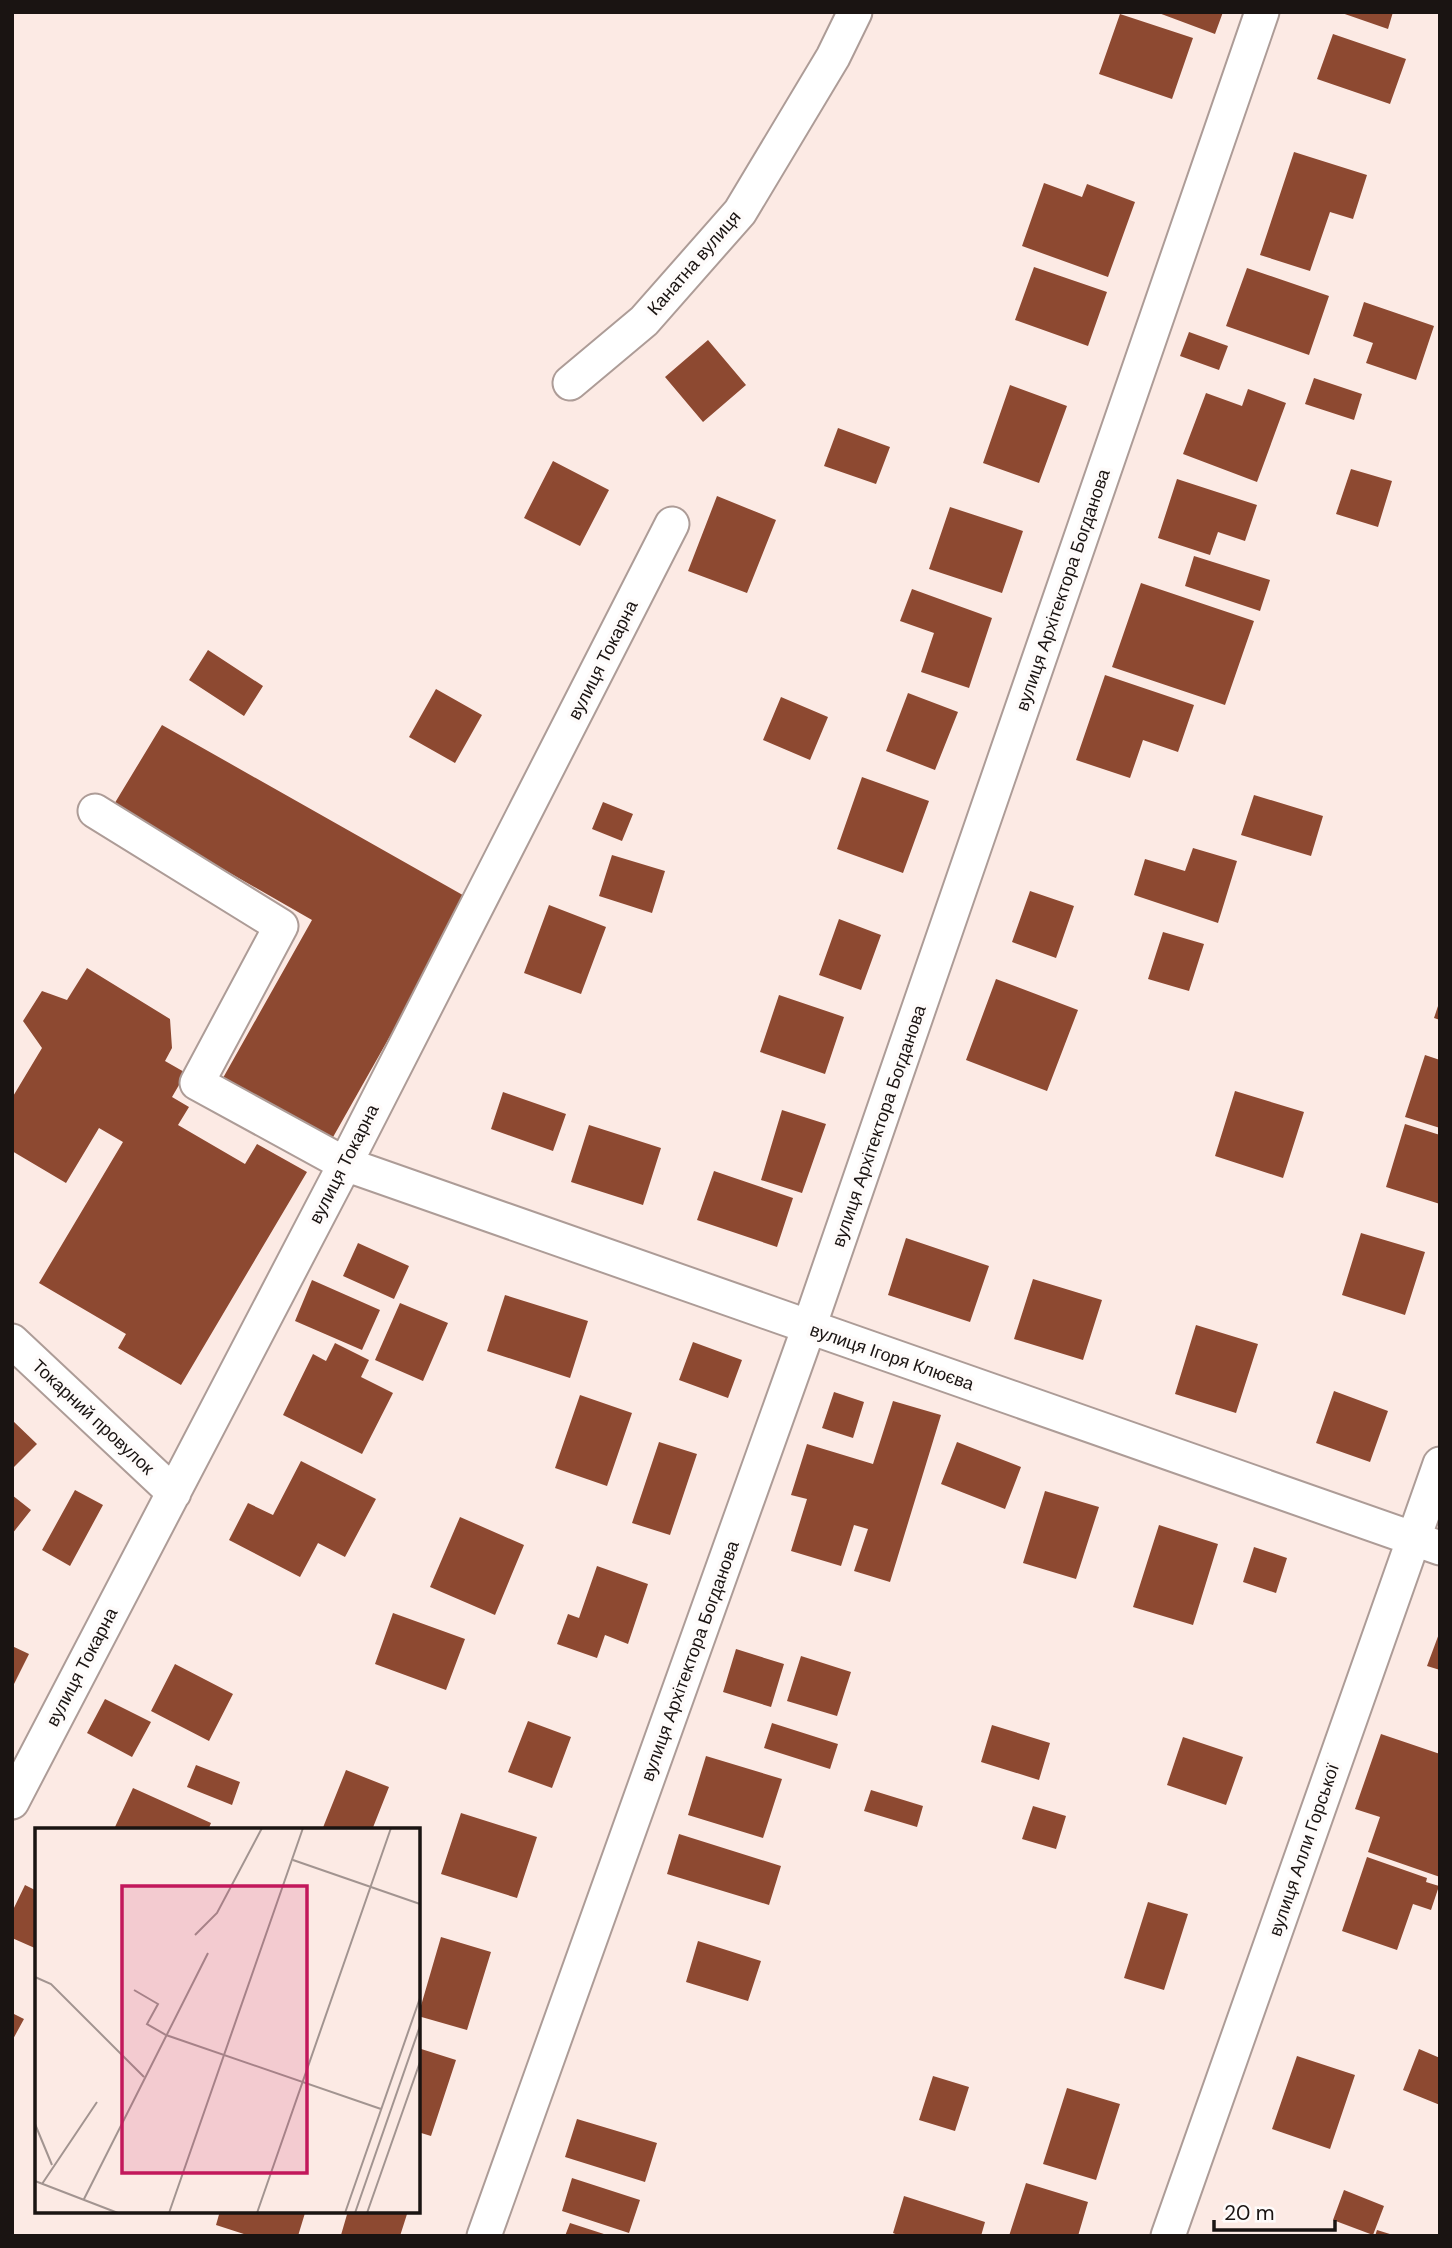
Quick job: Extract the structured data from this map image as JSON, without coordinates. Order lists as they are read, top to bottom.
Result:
{
  "streets": {
    "street": [
      "Канатна вулиця",
      "вулиця Архітектора Богданова",
      "вулиця Токарна",
      "вулиця Ігоря Клюєва",
      "Токарний провулок",
      "вулиця Алли Горської"
    ]
  },
  "crossings": [
    ["вулиця Архітектора Богданова", "вулиця Ігоря Клюєва"],
    ["вулиця Токарна", "вулиця Ігоря Клюєва"],
    ["вулиця Токарна", "Токарний провулок"],
    ["вулиця Ігоря Клюєва", "вулиця Алли Горської"]
  ],
  "scale_bar": "20 m"
}
